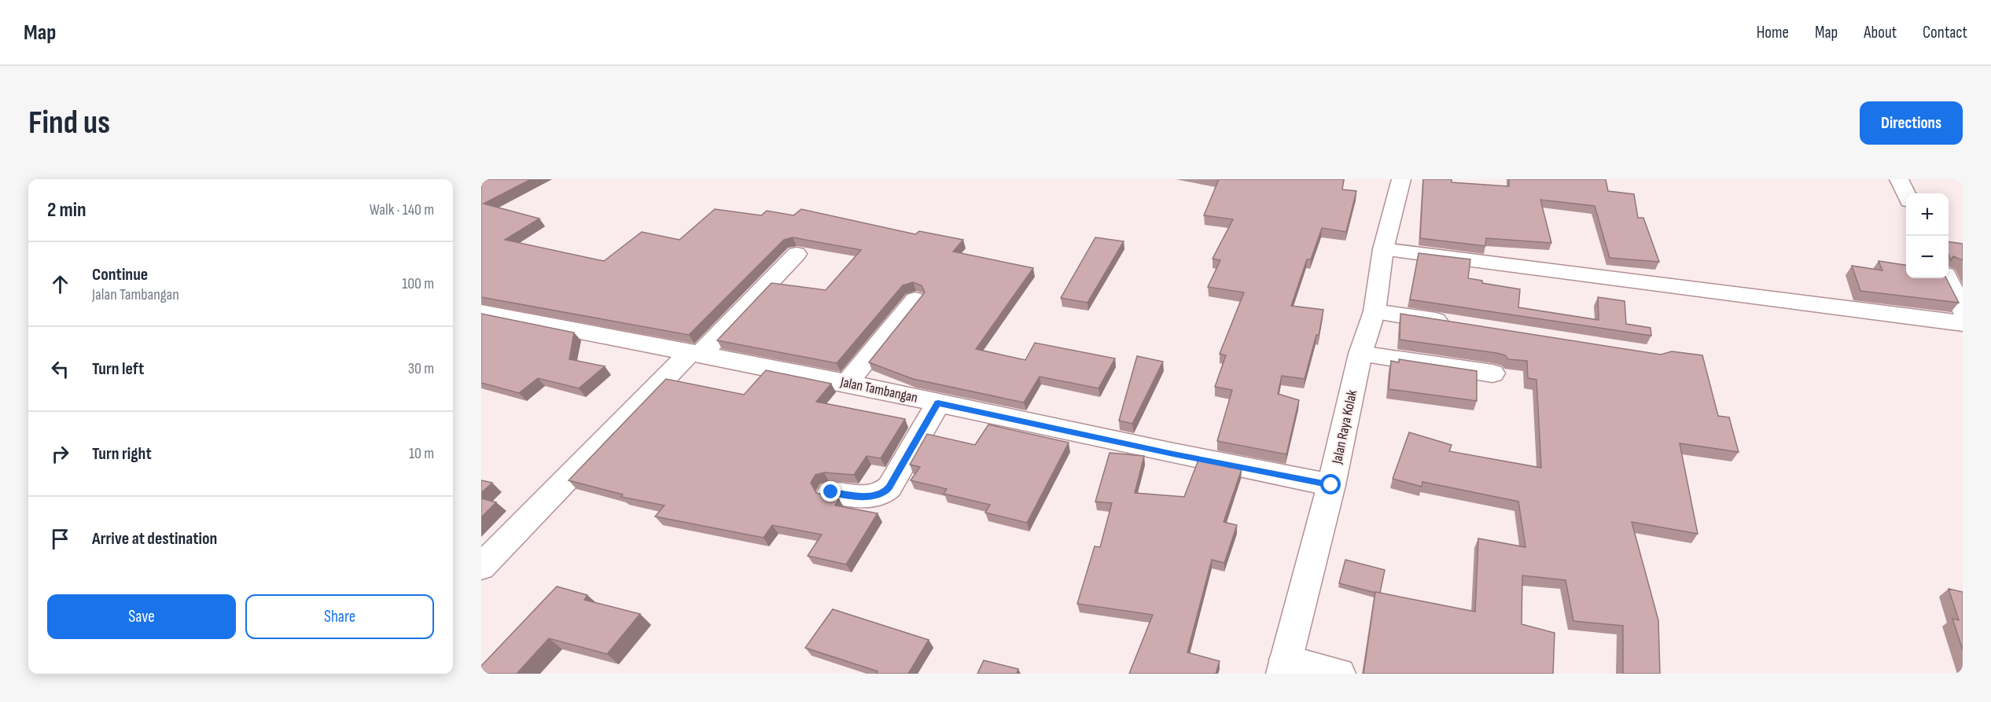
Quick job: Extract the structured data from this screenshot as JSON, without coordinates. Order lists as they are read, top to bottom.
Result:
{
  "streets": {
    "main road": ["Jalan Tambangan", "Jalan Raya Kolak"]
  },
  "crossings": [
    ["Jalan Tambangan", "Jalan Raya Kolak"]
  ],
  "page": {
    "header": "Map",
    "nav": [
      "Home",
      "Map",
      "About",
      "Contact"
    ],
    "buttons": [
      "Directions",
      ["Save", "Share"]
    ],
    "title": "Find us",
    "heading": ["2 min", "Walk · 140 m"],
    "map_buttons": ["+", "−"],
    "list": [
      ["Continue", "Jalan Tambangan", "100 m"],
      ["Turn left", "30 m"],
      ["Turn right", "10 m"],
      "Arrive at destination"
    ]
  }
}
